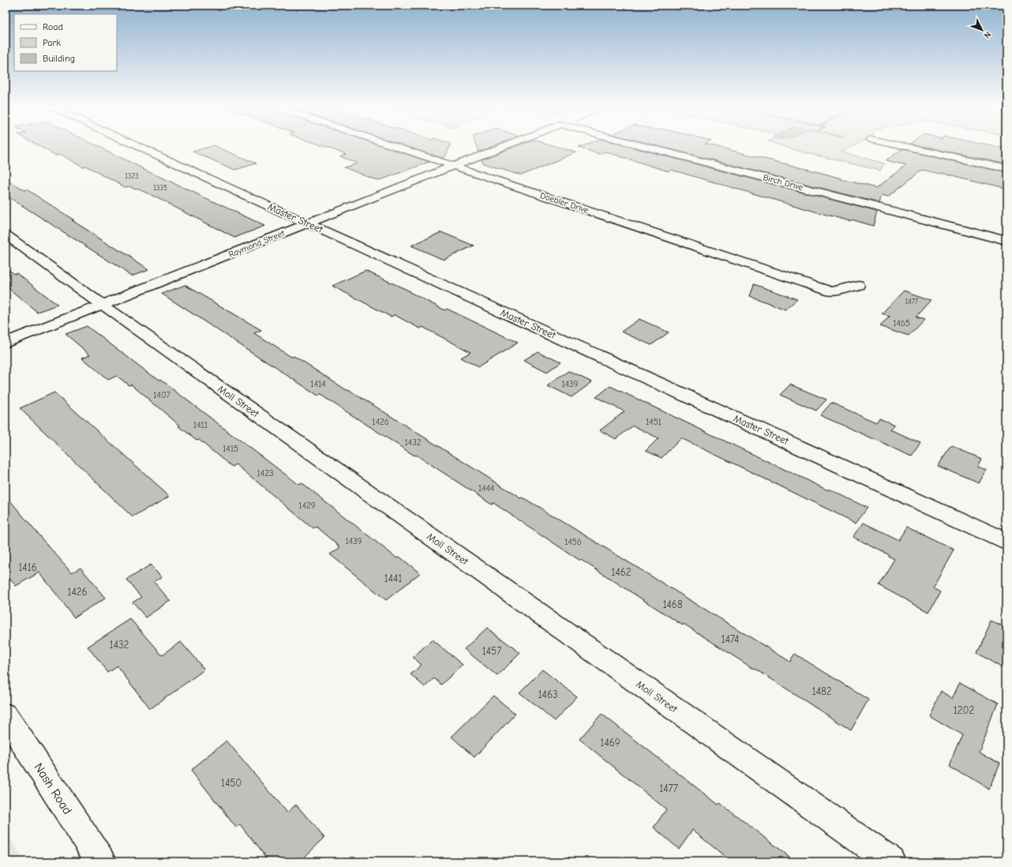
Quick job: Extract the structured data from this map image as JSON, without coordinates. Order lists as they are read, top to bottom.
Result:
{
  "streets": {
    "street": [
      "Birch Drive",
      "Doebler Drive",
      "Master Street",
      "Raymond Street",
      "Moll Street",
      "Nash Road"
    ]
  },
  "crossings": [
    ["Doebler Drive", "Raymond Street"],
    ["Master Street", "Raymond Street"],
    ["Raymond Street", "Moll Street"]
  ],
  "house_numbers": [
    "1323",
    "1335",
    "1477",
    "1465",
    "1414",
    "1439",
    "1407",
    "1426",
    "1451",
    "1411",
    "1432",
    "1415",
    "1423",
    "1444",
    "1429",
    "1439",
    "1456",
    "1416",
    "1462",
    "1441",
    "1426",
    "1468",
    "1474",
    "1432",
    "1457",
    "1482",
    "1463",
    "1202",
    "1469",
    "1450",
    "1477"
  ],
  "legend": ["Road", "Park", "Building"],
  "north": "bottom right"
}
